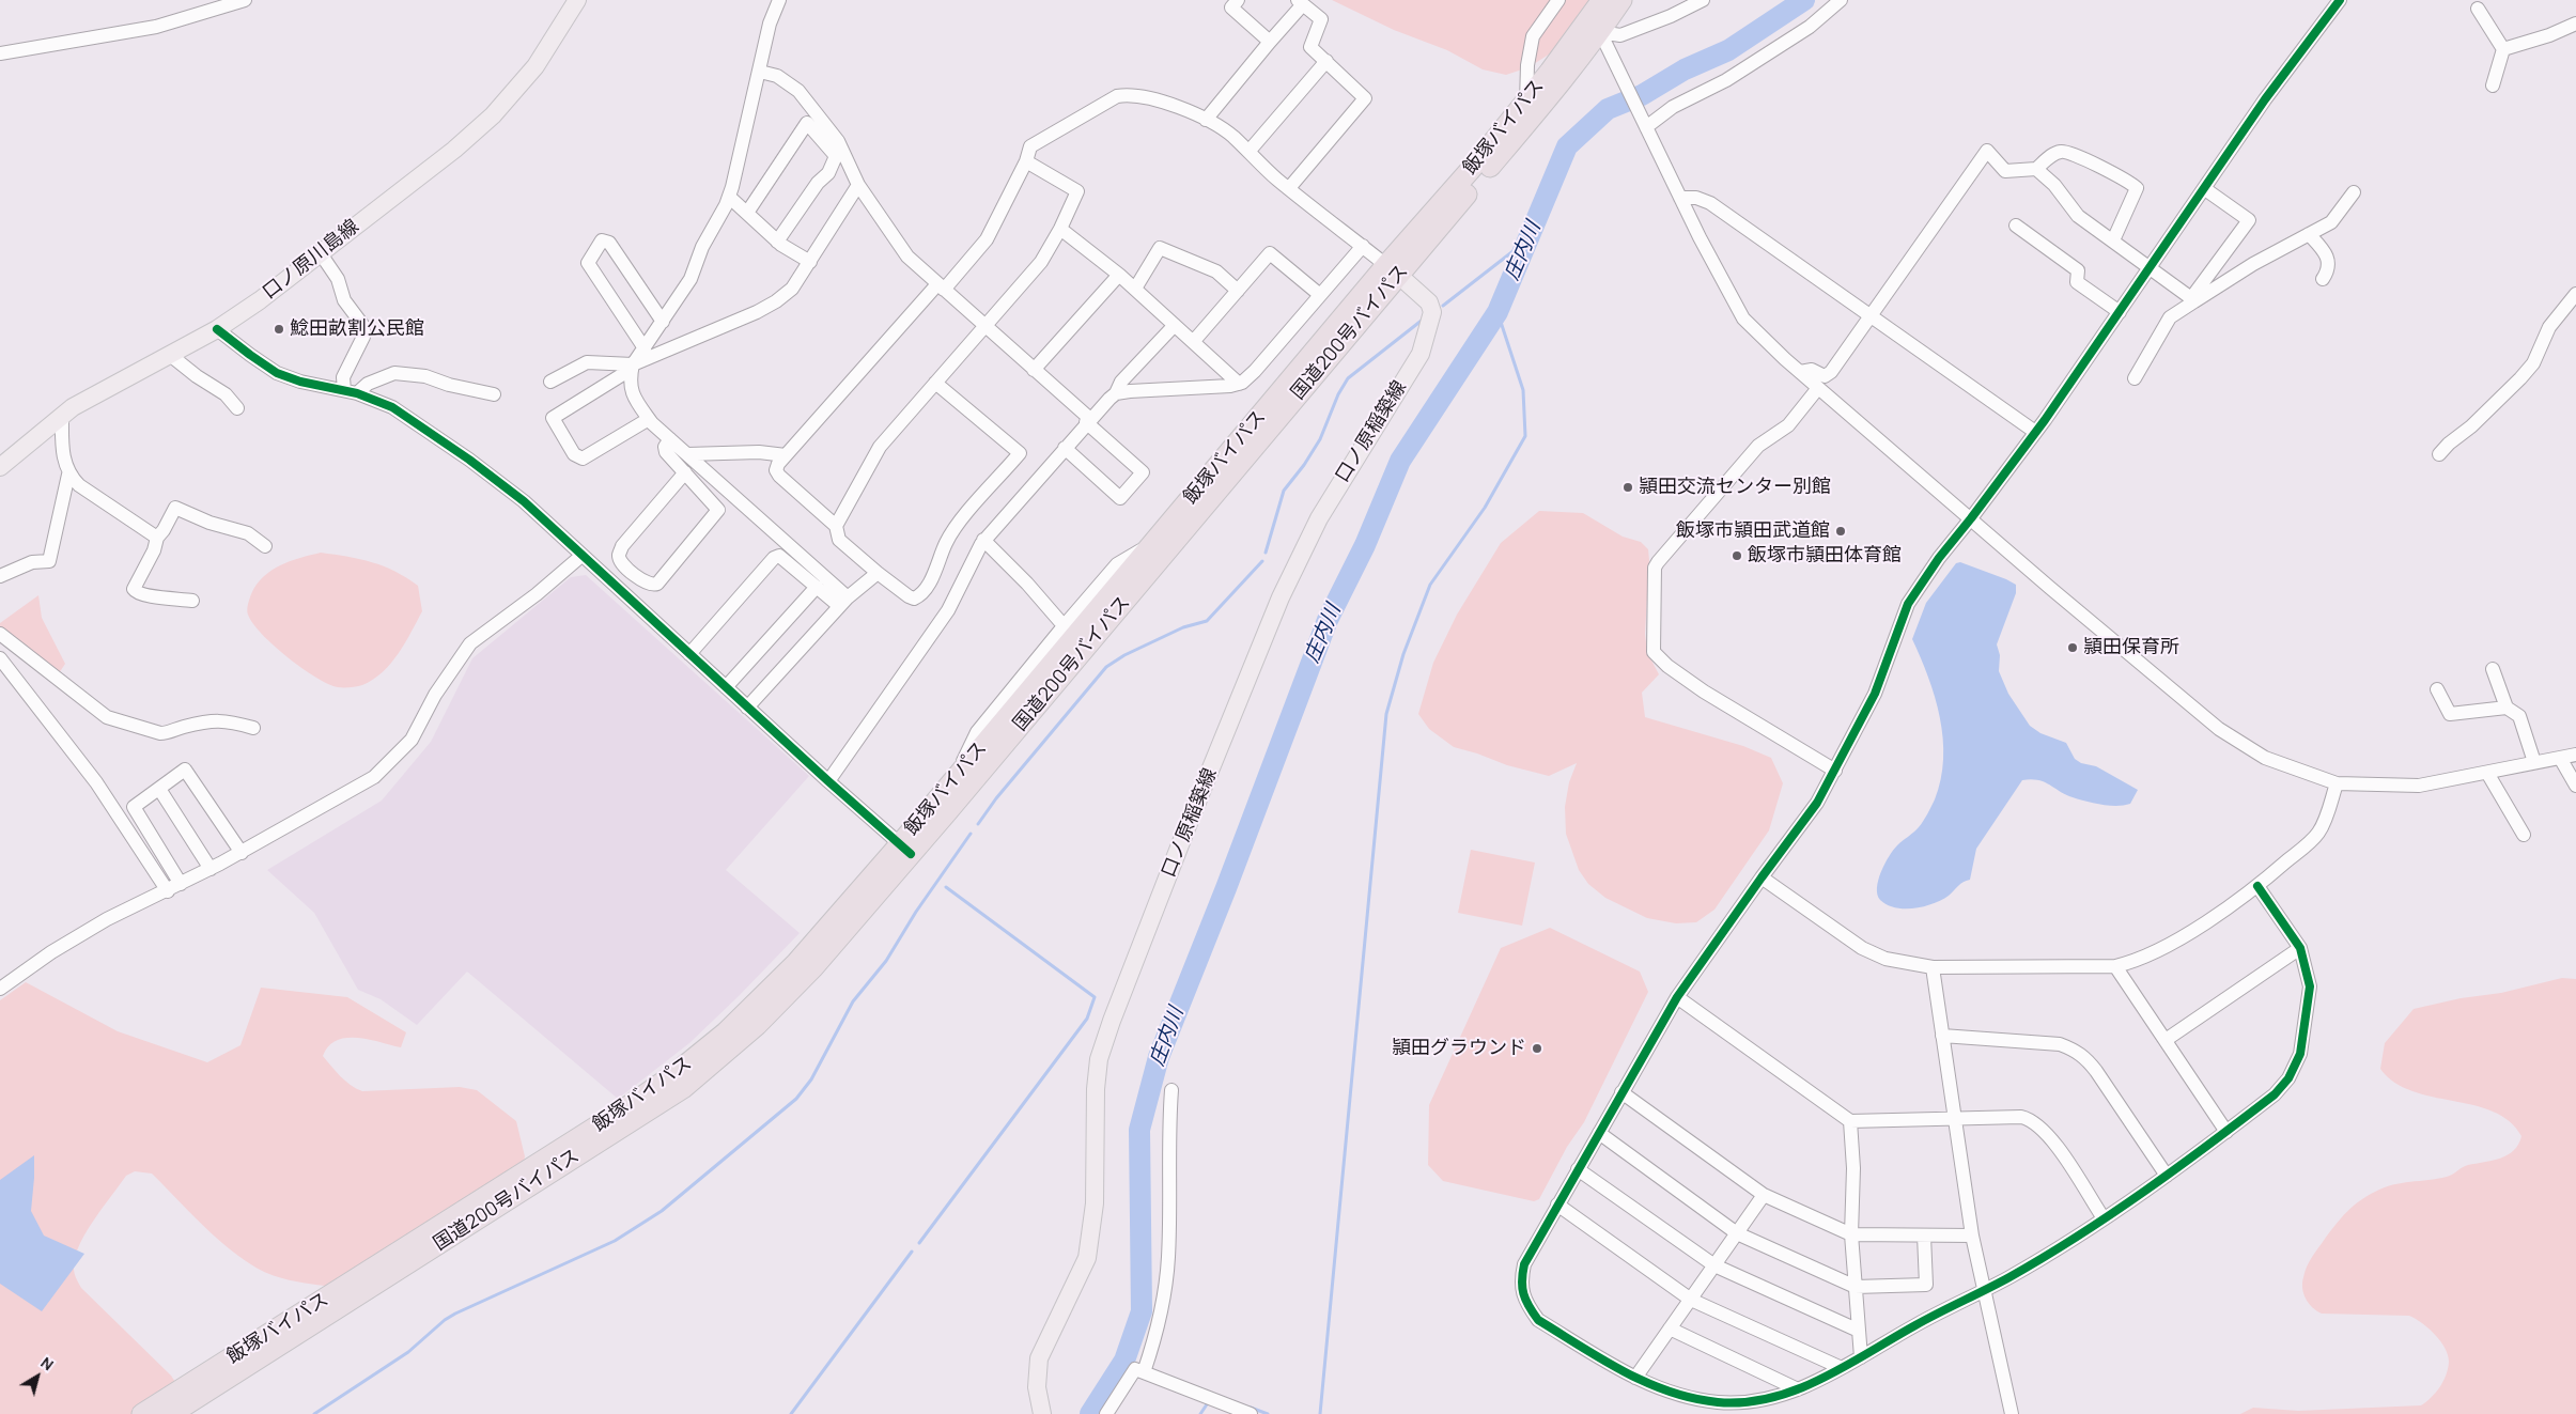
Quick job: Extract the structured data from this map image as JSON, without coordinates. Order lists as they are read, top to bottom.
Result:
{
  "streets": {
    "highway": ["飯塚バイパス", "国道200号バイパス"],
    "main road": ["口ノ原川島線", "口ノ原稲築線"]
  },
  "crossings": [
    ["飯塚バイパス", "国道200号バイパス"],
    ["飯塚バイパス", "口ノ原稲築線"],
    ["国道200号バイパス", "口ノ原稲築線"]
  ],
  "water": ["庄内川"],
  "places": [
    "鯰田畝割公民館",
    "頴田交流センター別館",
    "飯塚市頴田武道館",
    "飯塚市頴田体育館",
    "頴田保育所",
    "頴田グラウンド"
  ],
  "north": "top right"
}
